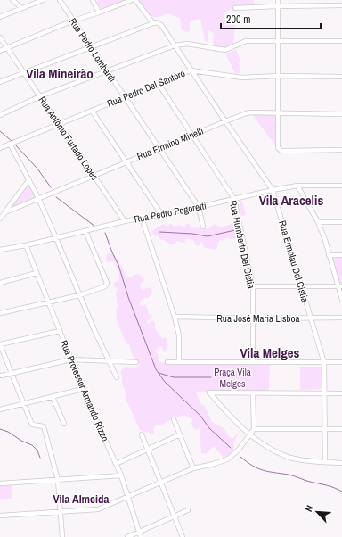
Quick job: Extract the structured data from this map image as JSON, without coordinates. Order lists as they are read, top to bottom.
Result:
{
  "streets": {
    "street": [
      "Rua Pedro Lombardi",
      "Rua Pedro Del Santoro",
      "Rua Antônio Furtado Lopes",
      "Rua Firmino Minelli",
      "Rua Pedro Pegoretti",
      "Rua Humberto Del Cístia",
      "Rua Ermolau Del Cístia",
      "Rua José Maria Lisboa",
      "Rua Professor Armando Rizzo"
    ]
  },
  "crossings": [
    ["Rua Pedro Lombardi", "Rua Pedro Del Santoro"],
    ["Rua Pedro Lombardi", "Rua Firmino Minelli"],
    ["Rua Pedro Lombardi", "Rua Pedro Pegoretti"],
    ["Rua Pedro Del Santoro", "Rua Antônio Furtado Lopes"],
    ["Rua Pedro Del Santoro", "Rua Humberto Del Cístia"],
    ["Rua Pedro Del Santoro", "Rua Ermolau Del Cístia"],
    ["Rua Antônio Furtado Lopes", "Rua Firmino Minelli"],
    ["Rua Antônio Furtado Lopes", "Rua Pedro Pegoretti"],
    ["Rua Firmino Minelli", "Rua Humberto Del Cístia"],
    ["Rua Firmino Minelli", "Rua Ermolau Del Cístia"],
    ["Rua Pedro Pegoretti", "Rua Humberto Del Cístia"],
    ["Rua Pedro Pegoretti", "Rua Ermolau Del Cístia"],
    ["Rua Pedro Pegoretti", "Rua Professor Armando Rizzo"],
    ["Rua Humberto Del Cístia", "Rua José Maria Lisboa"],
    ["Rua Ermolau Del Cístia", "Rua José Maria Lisboa"]
  ],
  "districts": [
    "Vila Mineirão",
    "Vila Aracelis",
    "Vila Melges",
    "Vila Almeida"
  ],
  "parks": ["Praça Vila Melges"],
  "scale_bar": "200 m",
  "north": "top left"
}
